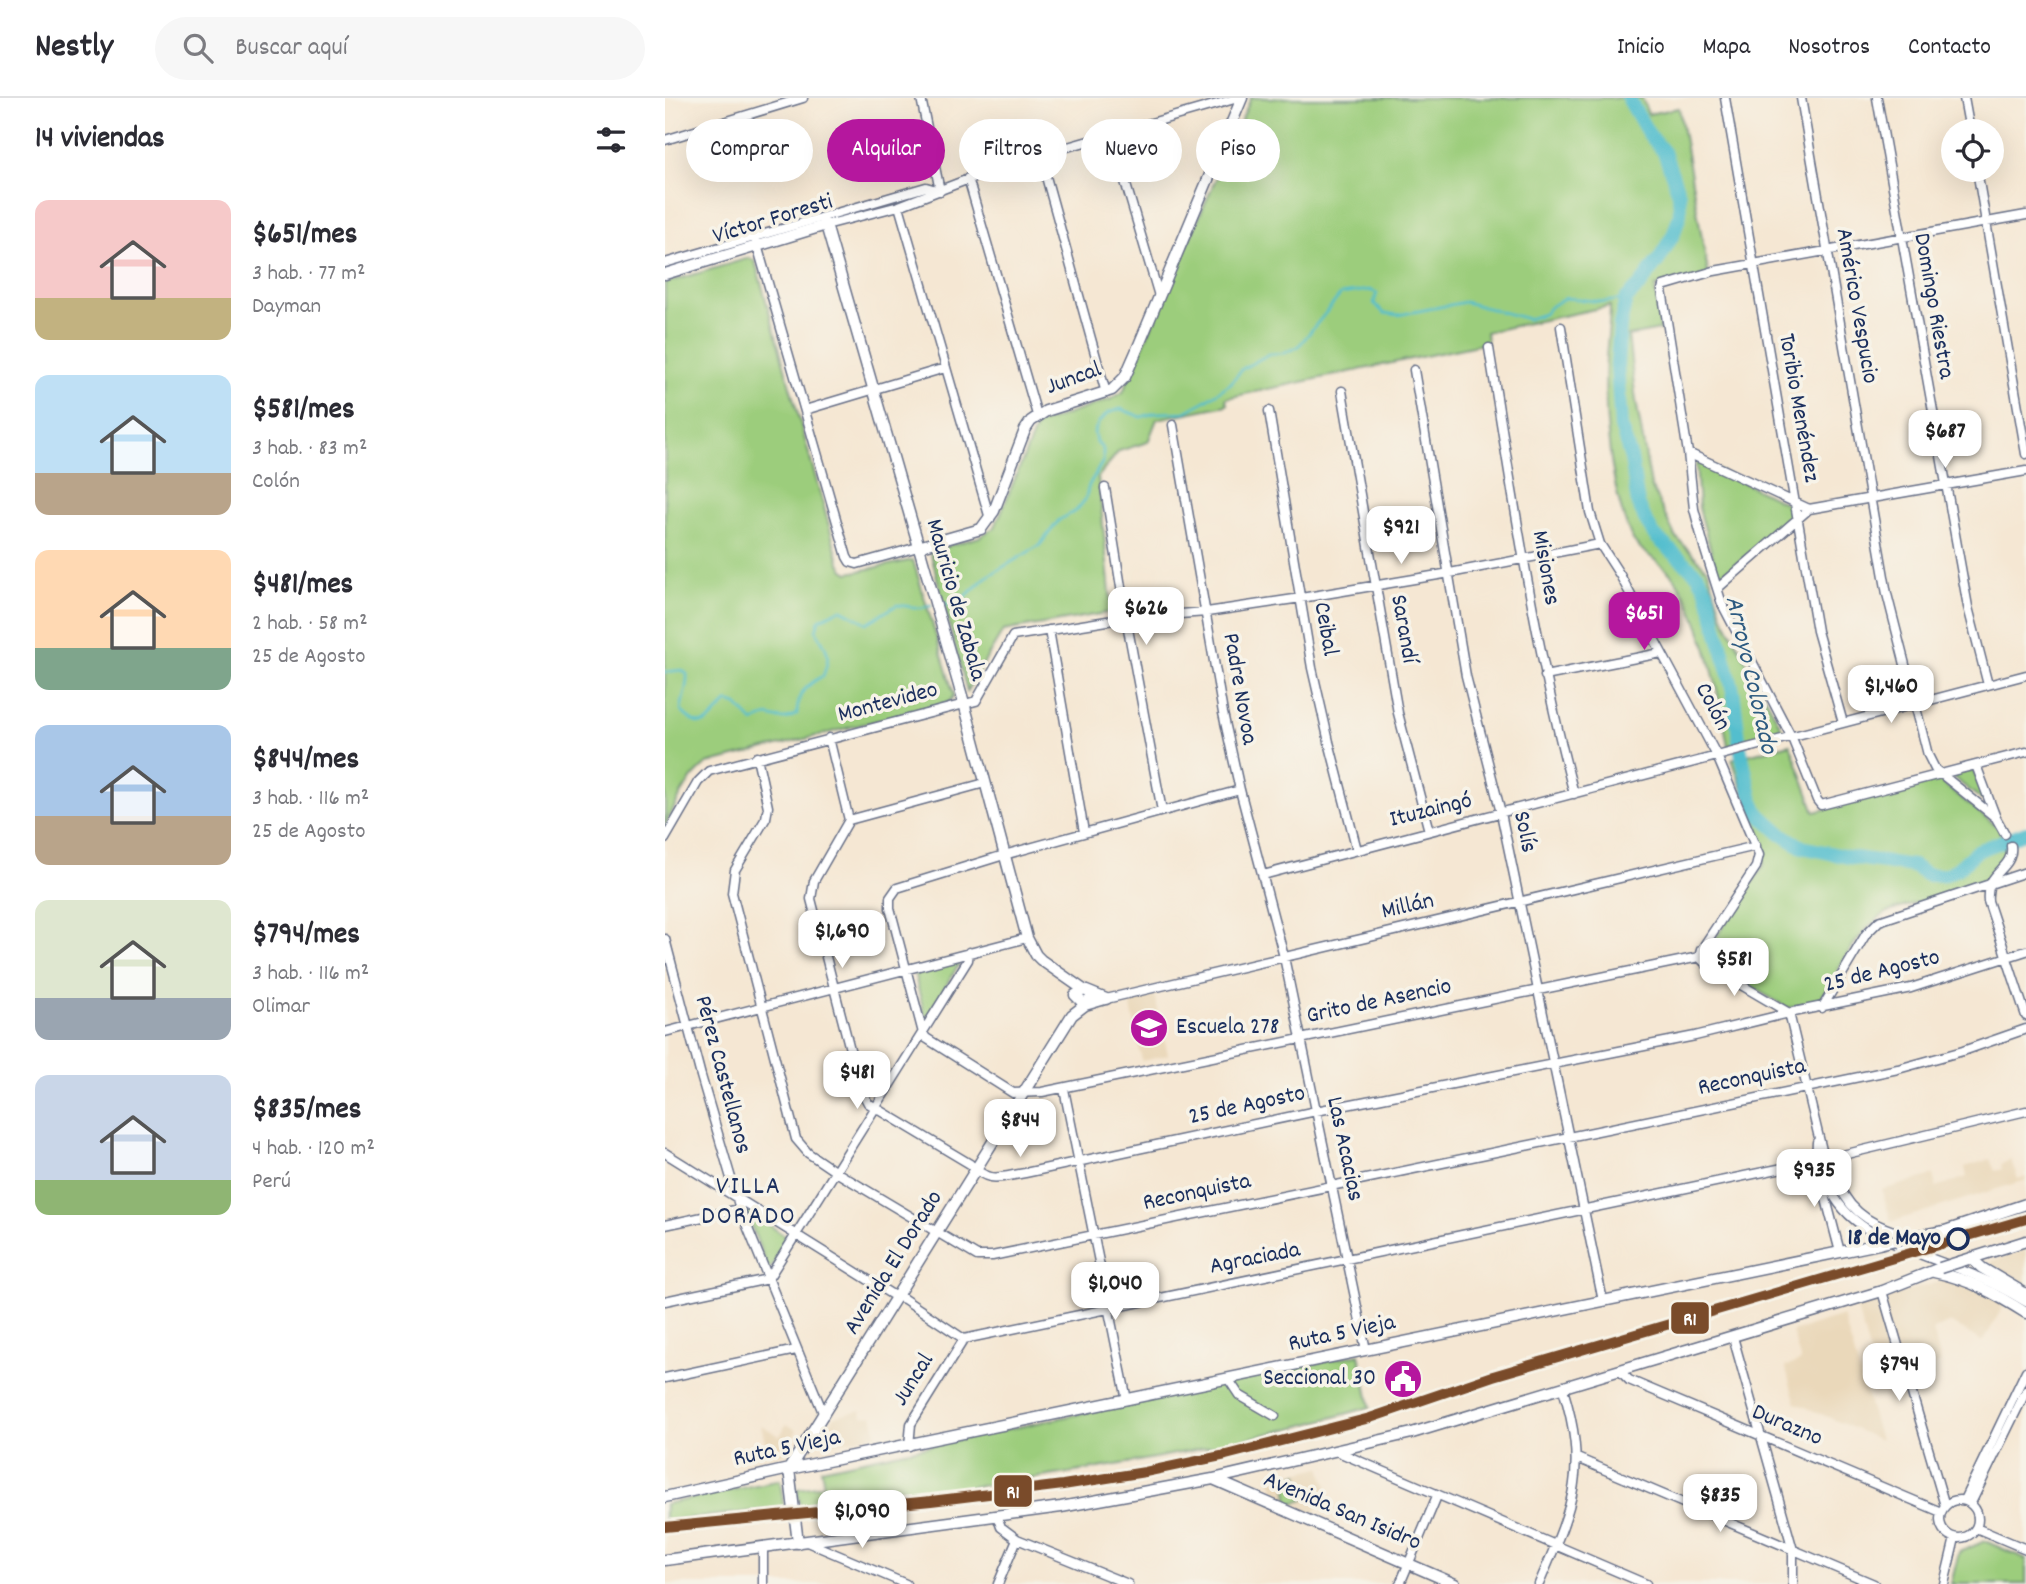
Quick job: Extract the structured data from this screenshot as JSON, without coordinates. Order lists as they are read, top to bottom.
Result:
{
  "streets": {
    "street": [
      "Víctor Foresti",
      "Américo Vespucio",
      "Domingo Riestra",
      "Juncal",
      "Toribio Menéndez",
      "Misiones",
      "Mauricio de Zabala",
      "Ceibal",
      "Sarandí",
      "Padre Novoa",
      "Montevideo",
      "Colón",
      "Ituzaingó",
      "Solís",
      "Millán",
      "25 de Agosto",
      "Grito de Asencio",
      "Pérez Castellanos",
      "Reconquista",
      "Las Acacias",
      "Agraciada",
      "Avenida El Dorado",
      "Ruta 5 Vieja",
      "Durazno",
      "Avenida San Isidro"
    ]
  },
  "crossings": [
    ["Víctor Foresti", "Mauricio de Zabala"],
    ["Américo Vespucio", "Ituzaingó"],
    ["Domingo Riestra", "Ituzaingó"],
    ["Juncal", "Agraciada"],
    ["Juncal", "Ruta 5 Vieja"],
    ["Toribio Menéndez", "Ituzaingó"],
    ["Misiones", "Montevideo"],
    ["Misiones", "Ituzaingó"],
    ["Mauricio de Zabala", "Montevideo"],
    ["Mauricio de Zabala", "Millán"],
    ["Ceibal", "Montevideo"],
    ["Ceibal", "Ituzaingó"],
    ["Sarandí", "Montevideo"],
    ["Sarandí", "Ituzaingó"],
    ["Padre Novoa", "Montevideo"],
    ["Padre Novoa", "Ituzaingó"],
    ["Padre Novoa", "Millán"],
    ["Padre Novoa", "Las Acacias"],
    ["Montevideo", "Colón"],
    ["Montevideo", "Solís"],
    ["Montevideo", "Reconquista"],
    ["Colón", "Ituzaingó"],
    ["Colón", "Millán"],
    ["Ituzaingó", "Solís"],
    ["Solís", "Millán"],
    ["Solís", "25 de Agosto"],
    ["Solís", "Grito de Asencio"],
    ["Solís", "Reconquista"],
    ["Solís", "Agraciada"],
    ["Solís", "Ruta 5 Vieja"],
    ["Millán", "Las Acacias"],
    ["Millán", "Avenida El Dorado"],
    ["25 de Agosto", "Las Acacias"],
    ["25 de Agosto", "Avenida El Dorado"],
    ["Grito de Asencio", "Las Acacias"],
    ["Grito de Asencio", "Avenida El Dorado"],
    ["Pérez Castellanos", "Avenida El Dorado"],
    ["Reconquista", "Las Acacias"],
    ["Reconquista", "Avenida El Dorado"],
    ["Las Acacias", "Agraciada"],
    ["Las Acacias", "Ruta 5 Vieja"],
    ["Avenida El Dorado", "Ruta 5 Vieja"]
  ],
  "districts": ["VILLA DORADO"],
  "water": ["Arroyo Colorado"],
  "places": {
    "school or university": ["Escuela 278"],
    "other": ["18 de Mayo"],
    "public building": ["Seccional 30"]
  },
  "lines": ["transit line R1"],
  "page": {
    "header": "Nestly",
    "search": "Buscar aquí",
    "nav": [
      "Inicio",
      "Mapa",
      "Nosotros",
      "Contacto"
    ],
    "heading": "14 viviendas",
    "chip": [
      "Comprar",
      "Alquilar",
      "Filtros",
      "Nuevo",
      "Piso"
    ],
    "list": [
      {
        "name": "$651/mes",
        "note": "3 hab. · 77 m² · Dayman"
      },
      {
        "name": "$581/mes",
        "note": "3 hab. · 83 m² · Colón"
      },
      {
        "name": "$481/mes",
        "note": "2 hab. · 58 m² · 25 de Agosto"
      },
      {
        "name": "$844/mes",
        "note": "3 hab. · 116 m² · 25 de Agosto"
      },
      {
        "name": "$794/mes",
        "note": "3 hab. · 116 m² · Olimar"
      },
      {
        "name": "$835/mes",
        "note": "4 hab. · 120 m² · Perú"
      }
    ],
    "price": [
      "$687",
      "$921",
      "$626",
      "$651",
      "$1,460",
      "$1,690",
      "$581",
      "$481",
      "$844",
      "$935",
      "$1,040",
      "$794",
      "$835",
      "$1,090"
    ]
  }
}
